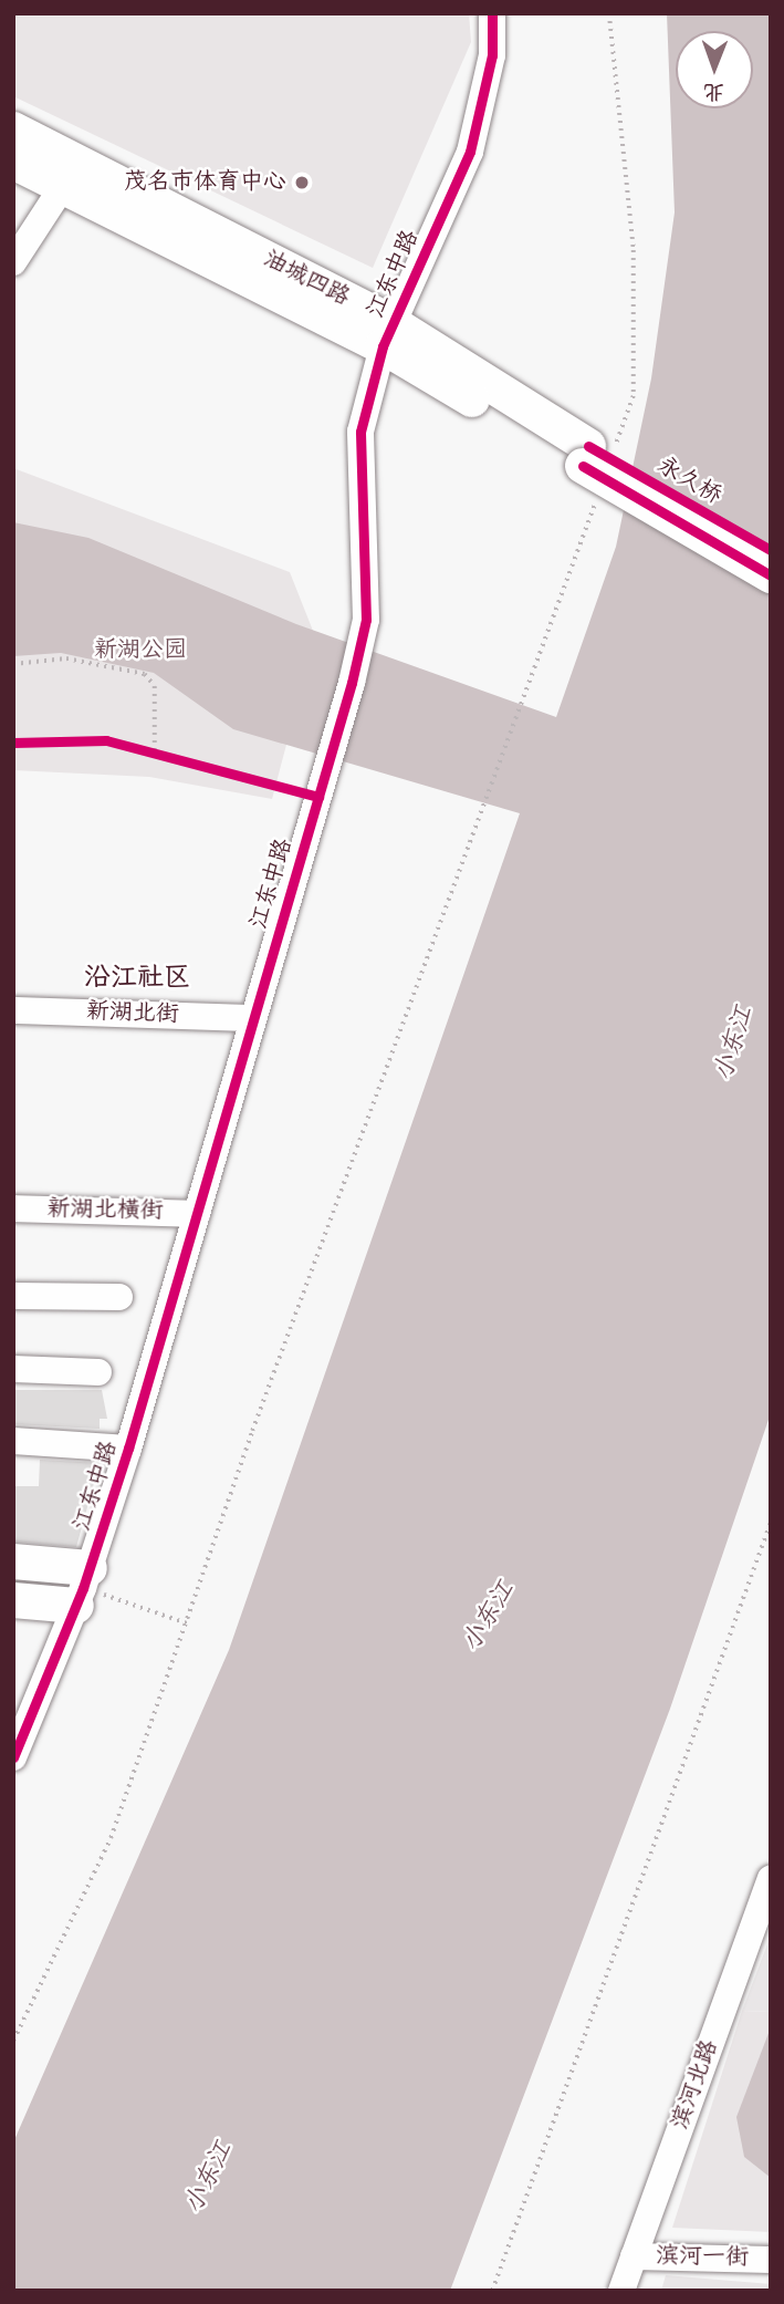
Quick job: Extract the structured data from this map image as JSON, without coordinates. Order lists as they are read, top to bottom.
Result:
{
  "streets": {
    "main road": ["油城四路", "永久桥"],
    "street": [
      "江东中路",
      "新湖北街",
      "新湖北横街",
      "滨河北路",
      "滨河一街"
    ]
  },
  "crossings": [
    ["江东中路", "油城四路"],
    ["江东中路", "新湖北街"],
    ["江东中路", "新湖北横街"],
    ["油城四路", "永久桥"],
    ["滨河北路", "滨河一街"]
  ],
  "districts": ["沿江社区"],
  "water": ["小东江"],
  "parks": ["新湖公园"],
  "places": ["茂名市体育中心"],
  "north": "bottom"
}
